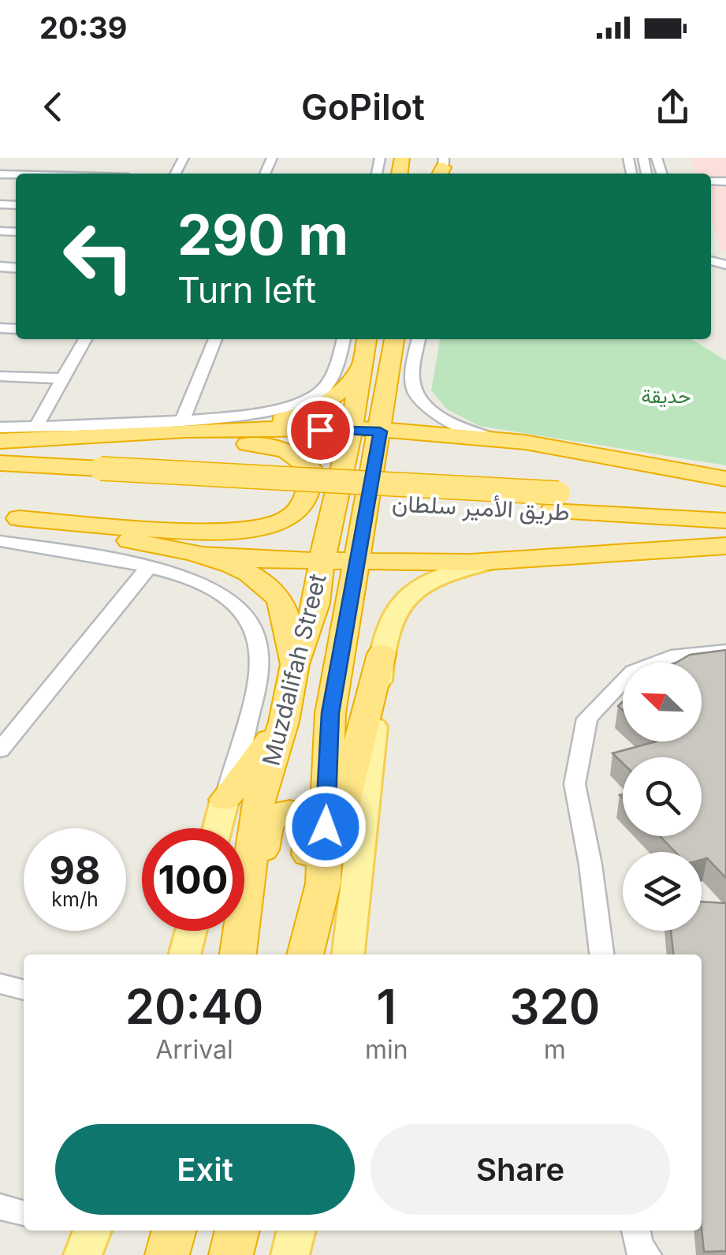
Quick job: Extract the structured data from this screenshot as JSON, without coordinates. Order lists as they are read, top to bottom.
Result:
{
  "streets": {
    "highway": ["طريق الأمير سلطان", "Muzdalifah Street"]
  },
  "parks": ["حديقة"],
  "north": "top left",
  "page": {
    "status": "20:39",
    "header": "GoPilot",
    "turn": ["290 m", "Turn left"],
    "speed": "98 km/h",
    "limit": "100",
    "eta": [
      "20:40",
      "Arrival",
      "1",
      "min",
      "320",
      "m"
    ],
    "buttons": ["Exit", "Share"]
  }
}
